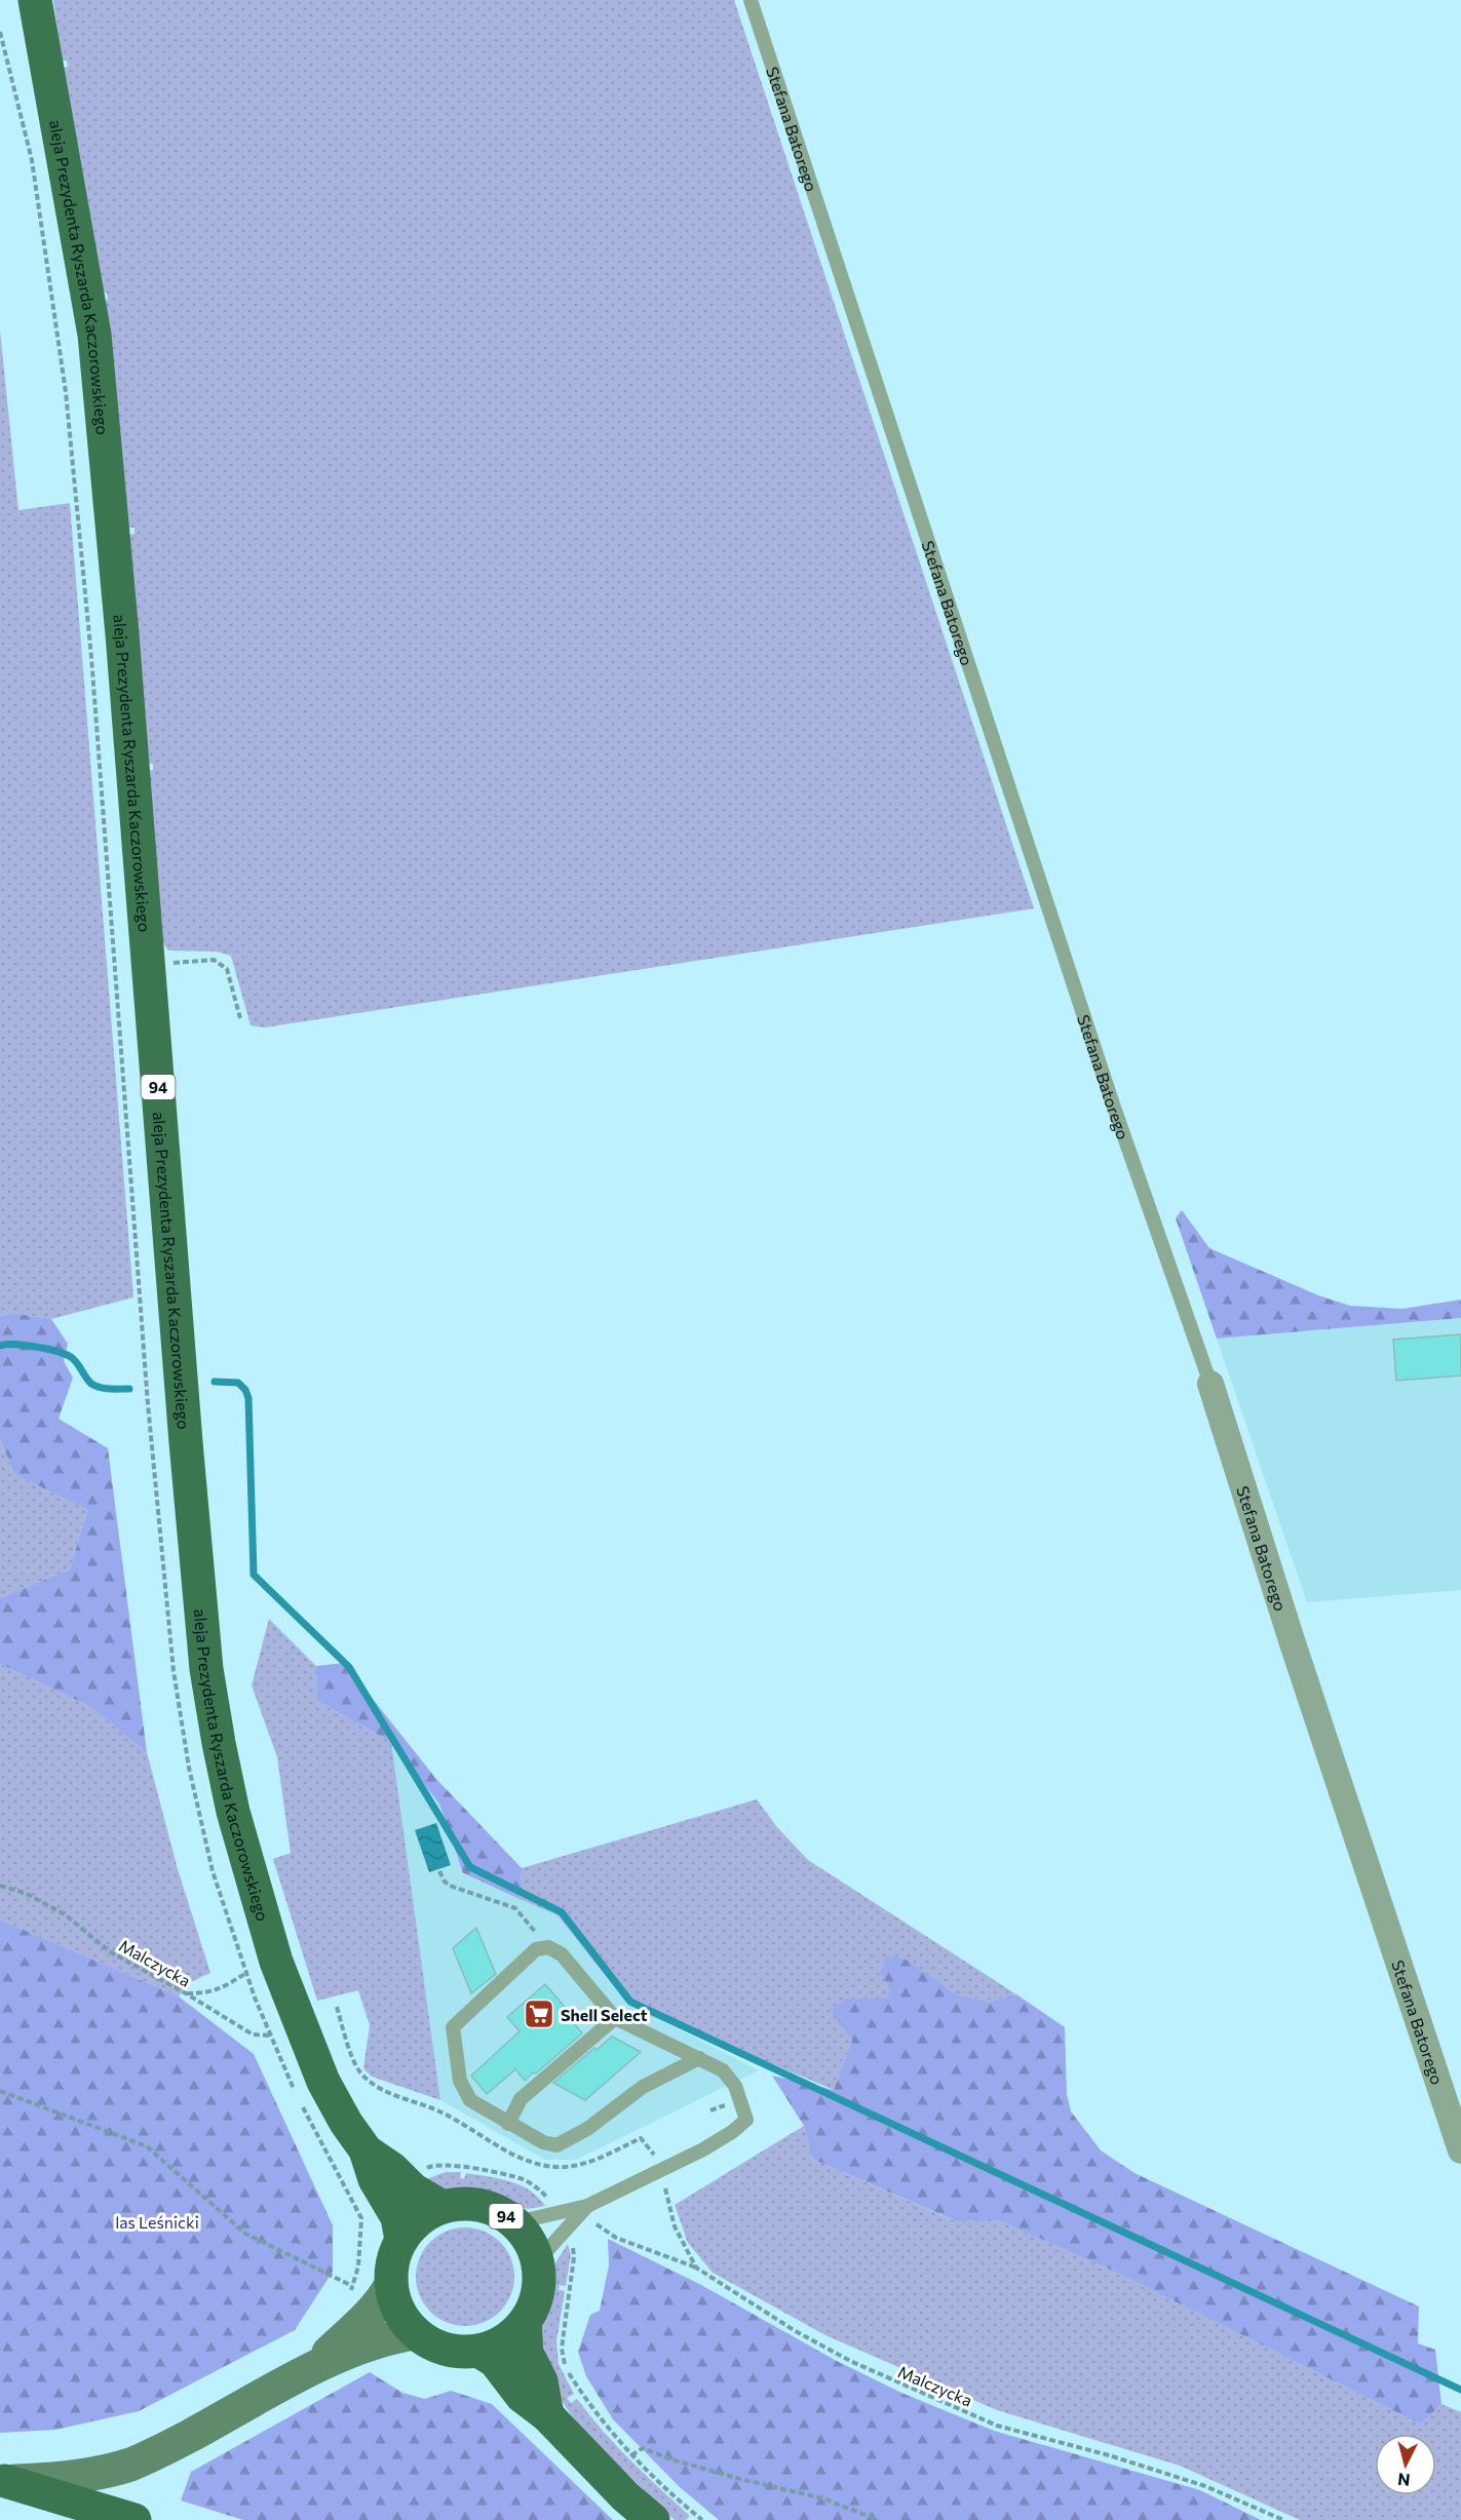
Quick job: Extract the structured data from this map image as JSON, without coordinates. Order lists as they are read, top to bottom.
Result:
{
  "streets": {
    "main road": ["aleja Prezydenta Ryszarda Kaczorowskiego", "94"],
    "street": ["Stefana Batorego"],
    "path": ["Malczycka"]
  },
  "crossings": [
    ["aleja Prezydenta Ryszarda Kaczorowskiego", "94"]
  ],
  "parks": ["las Leśnicki"],
  "places": {
    "supermarket": ["Shell Select"]
  },
  "north": "bottom"
}
